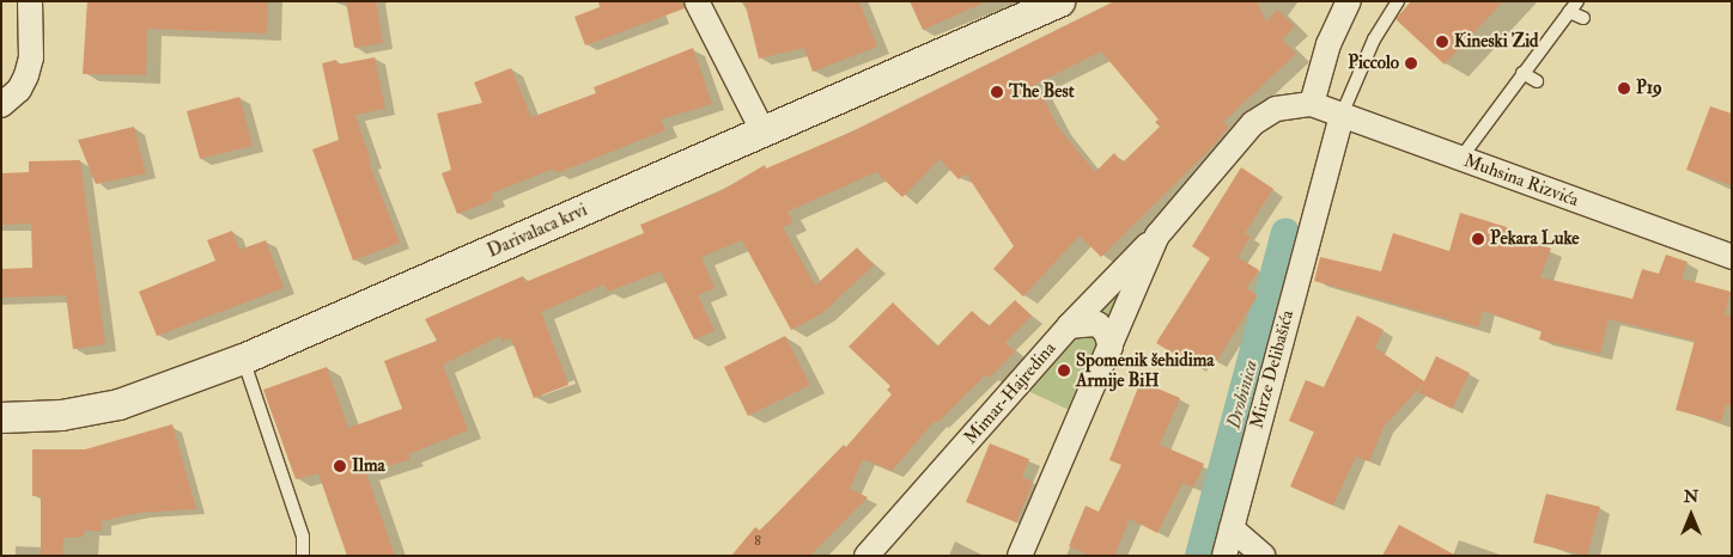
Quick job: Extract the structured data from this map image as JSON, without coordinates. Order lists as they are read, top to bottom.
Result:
{
  "streets": {
    "street": [
      "Muhsina Rizvića",
      "Darivalaca krvi",
      "Mirze Delibašića",
      "Mimar-Hajredina"
    ]
  },
  "crossings": [
    ["Muhsina Rizvića", "Mirze Delibašića"]
  ],
  "water": ["Drobinica"],
  "places": [
    "Kineski Zid",
    "Piccolo",
    "P19",
    "The Best",
    "Pekara Luke",
    "Spomenik šehidima Armije BiH",
    "Ilma"
  ],
  "house_numbers": ["8"],
  "north": "top"
}
